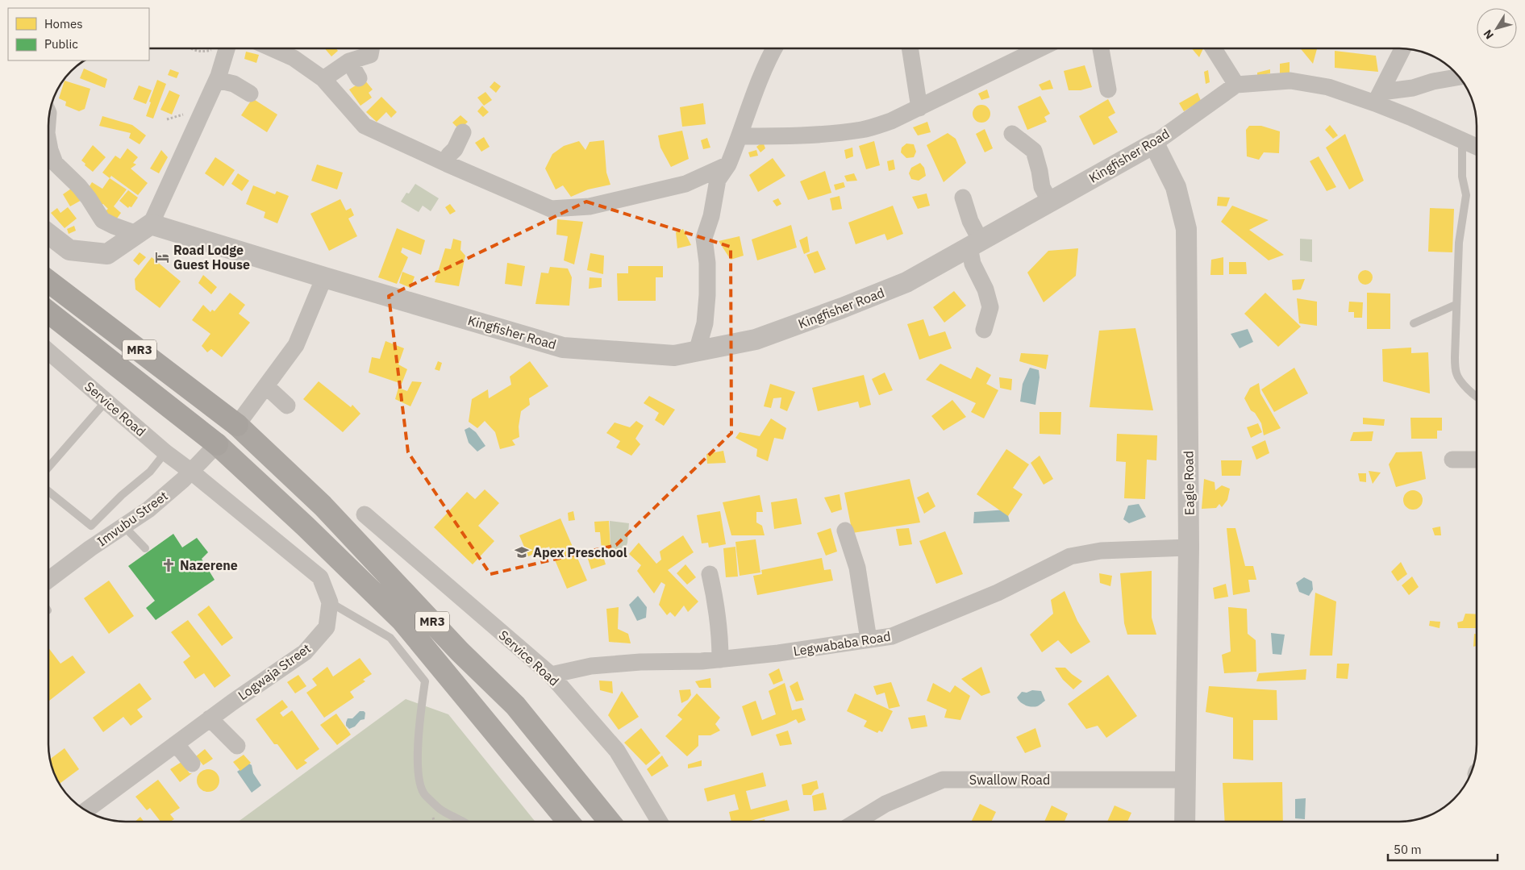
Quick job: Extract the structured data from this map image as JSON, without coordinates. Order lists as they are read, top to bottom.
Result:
{
  "streets": {
    "highway": ["MR3"],
    "street": [
      "Kingfisher Road",
      "Service Road",
      "Eagle Road",
      "Imvubu Street",
      "Legwababa Road",
      "Logwaja Street",
      "Swallow Road"
    ]
  },
  "crossings": [
    ["Kingfisher Road", "Eagle Road"],
    ["MR3", "Imvubu Street"],
    ["Service Road", "Imvubu Street"],
    ["Service Road", "Legwababa Road"],
    ["Service Road", "Logwaja Street"],
    ["Eagle Road", "Legwababa Road"],
    ["Eagle Road", "Swallow Road"],
    ["Imvubu Street", "Logwaja Street"]
  ],
  "places": {
    "hotel": ["Road Lodge Guest House"],
    "school or university": ["Apex Preschool"],
    "church": ["Nazerene"]
  },
  "legend": ["Homes", "Public"],
  "scale_bar": "50 m",
  "north": "bottom left"
}
